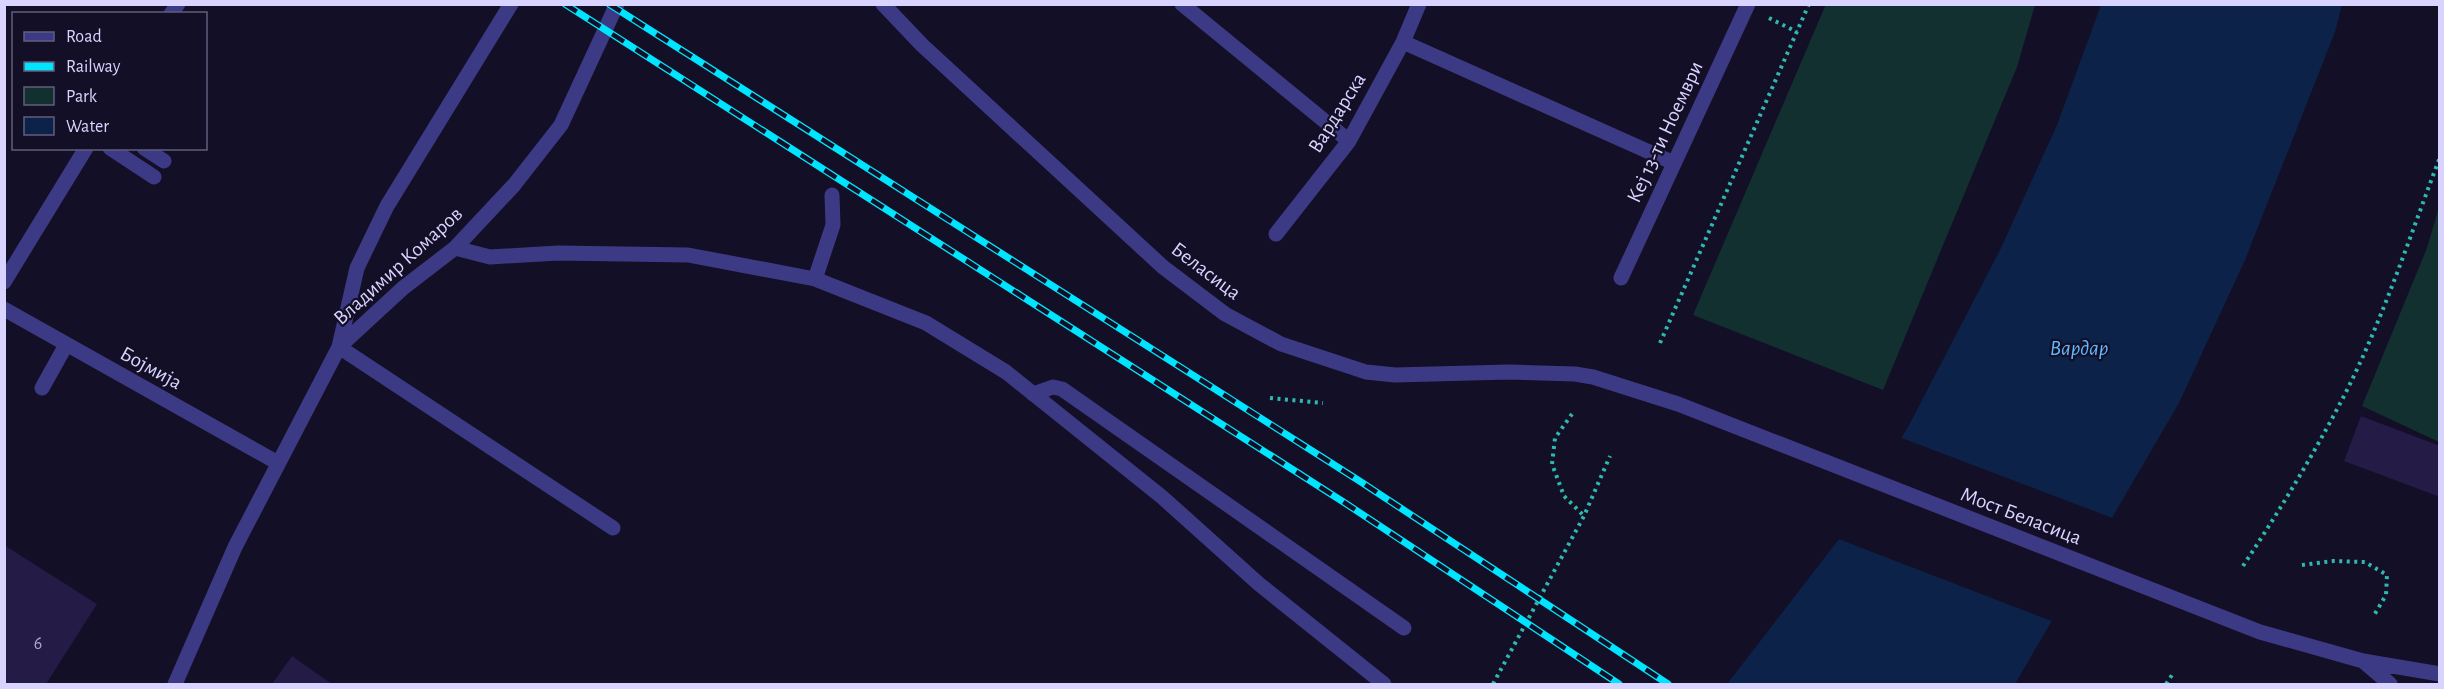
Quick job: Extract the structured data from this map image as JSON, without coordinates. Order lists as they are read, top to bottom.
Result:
{
  "streets": {
    "street": [
      "Вардарска",
      "Кеј 13-ти Ноември",
      "Владимир Комаров",
      "Беласица",
      "Бојмија",
      "Мост Беласица"
    ]
  },
  "crossings": [
    ["Владимир Комаров", "Бојмија"],
    ["Беласица", "Мост Беласица"]
  ],
  "water": ["Вардар"],
  "house_numbers": ["6"],
  "legend": [
    "Road",
    "Railway",
    "Park",
    "Water"
  ]
}
